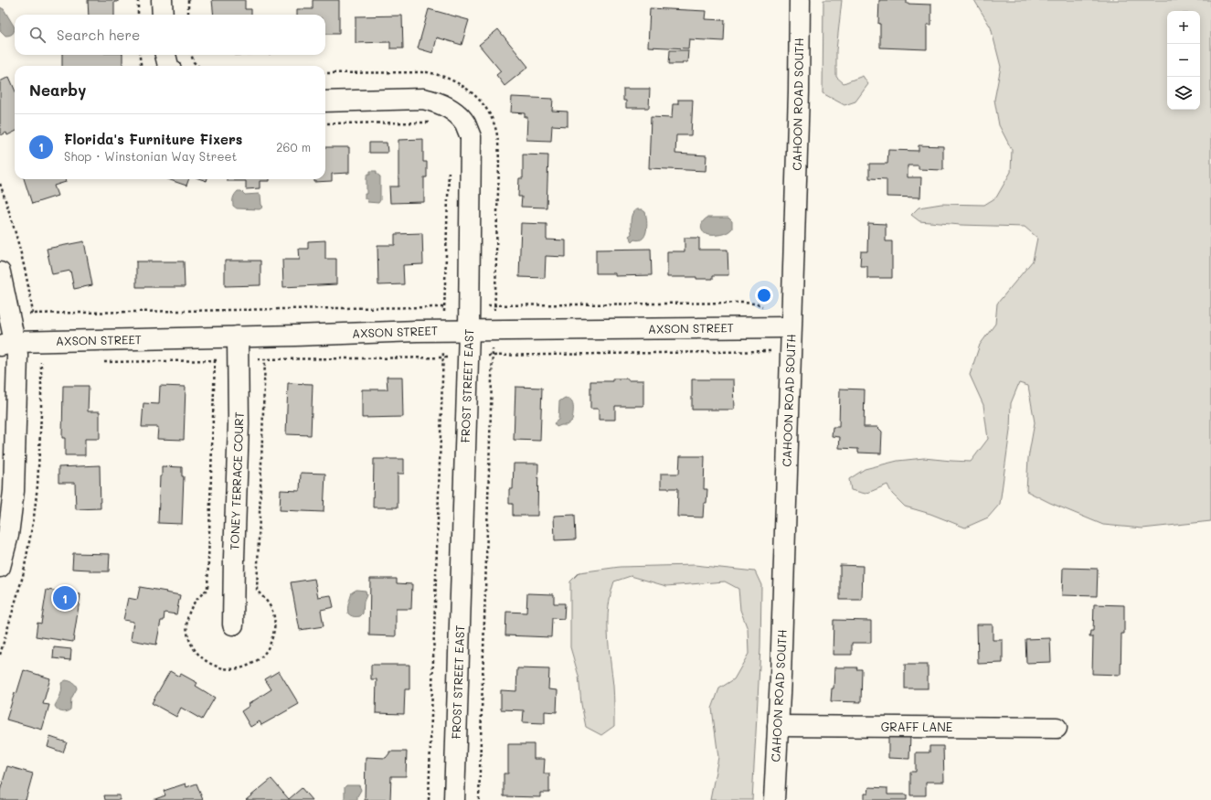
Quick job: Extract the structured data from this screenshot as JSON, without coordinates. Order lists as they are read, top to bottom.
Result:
{
  "streets": {
    "street": [
      "CAHOON ROAD SOUTH",
      "AXSON STREET",
      "FROST STREET EAST",
      "TONEY TERRACE COURT",
      "GRAFF LANE"
    ]
  },
  "crossings": [
    ["CAHOON ROAD SOUTH", "AXSON STREET"],
    ["CAHOON ROAD SOUTH", "GRAFF LANE"],
    ["AXSON STREET", "FROST STREET EAST"],
    ["AXSON STREET", "TONEY TERRACE COURT"]
  ],
  "page": {
    "map_buttons": ["+", "−"],
    "search": "Search here",
    "heading": "Nearby",
    "list": [
      {
        "mark": "1",
        "name": "Florida's Furniture Fixers",
        "note": "Shop · Winstonian Way Street",
        "value": "260 m"
      }
    ],
    "pins": "1"
  }
}
